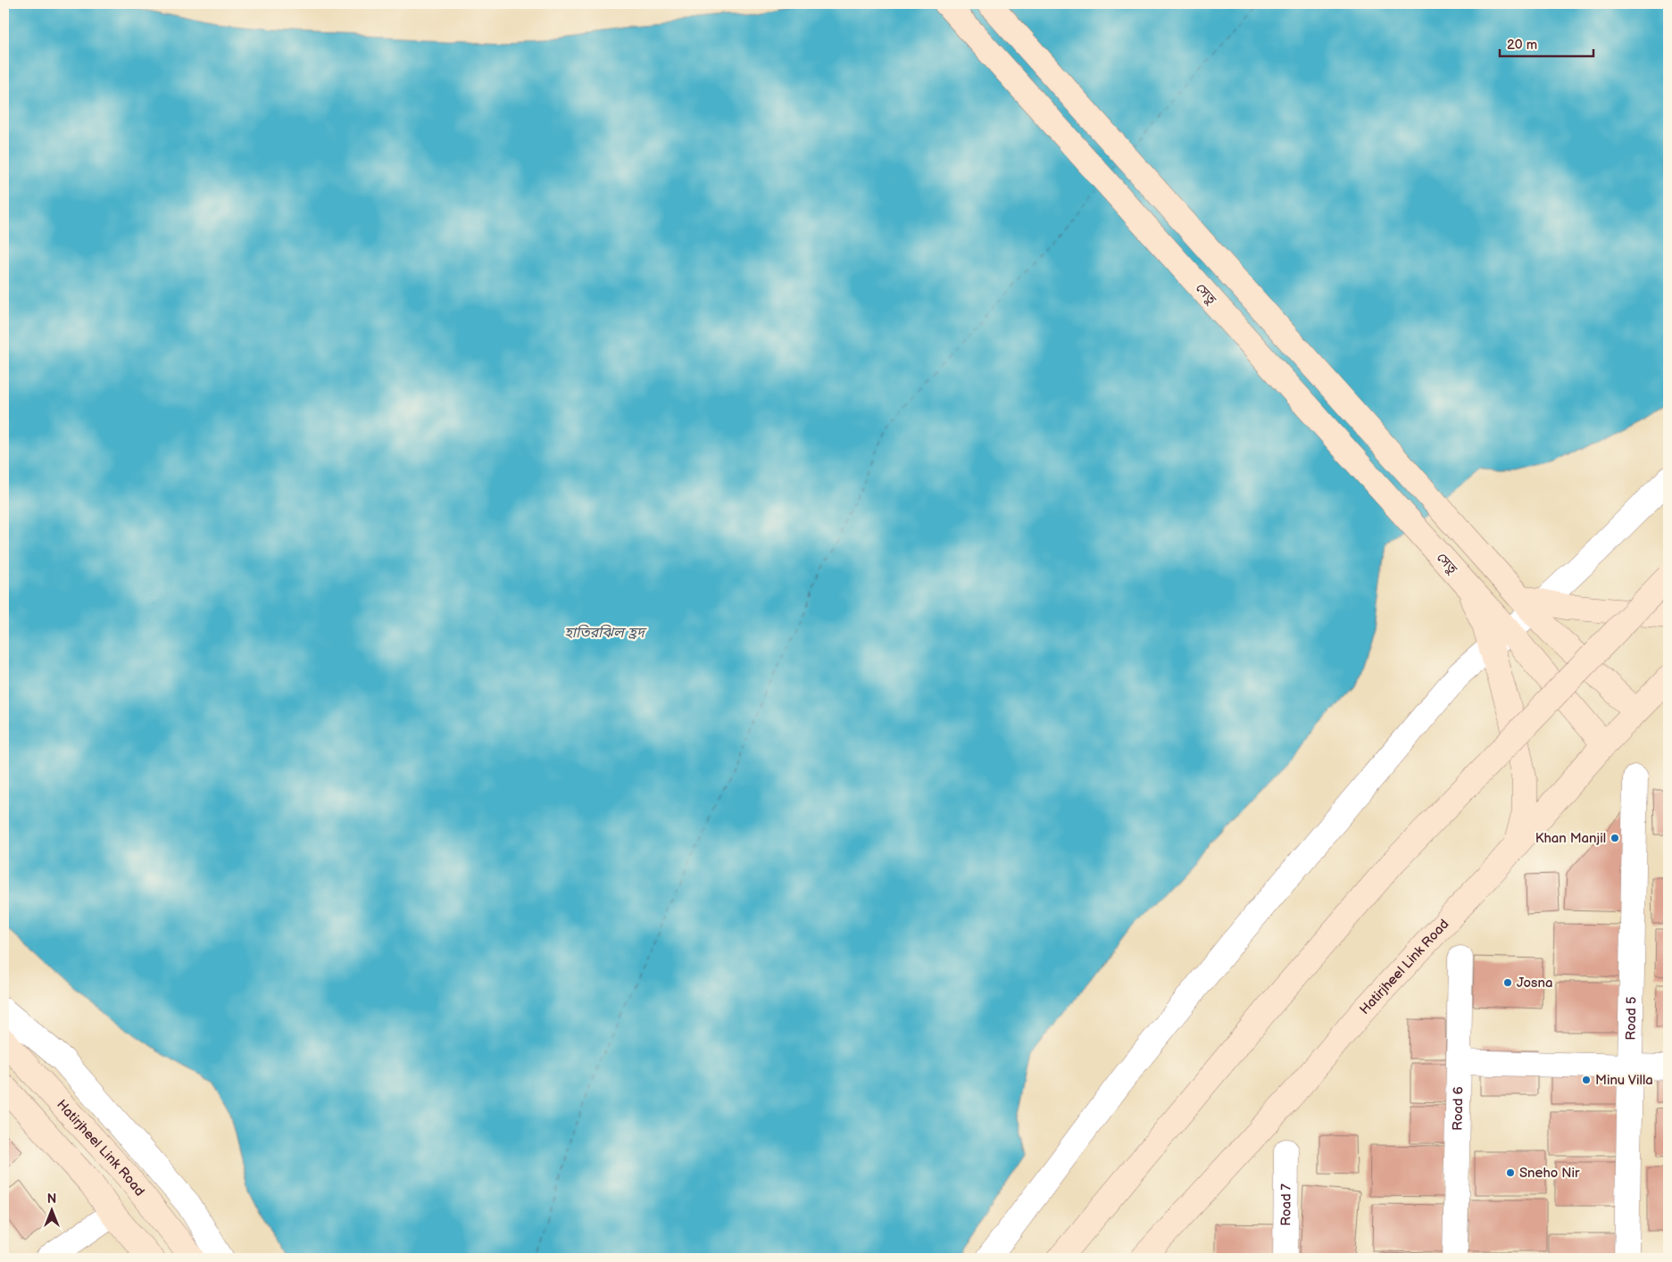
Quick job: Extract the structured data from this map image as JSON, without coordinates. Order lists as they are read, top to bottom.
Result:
{
  "streets": {
    "main road": ["সেতু", "Hatirjheel Link Road"],
    "street": ["Road 5", "Road 6", "Road 7"]
  },
  "crossings": [
    ["সেতু", "Hatirjheel Link Road"]
  ],
  "water": ["হাতিরঝিল হ্রদ"],
  "places": [
    "Khan Manjil",
    "Josna",
    "Minu Villa",
    "Sneho Nir"
  ],
  "scale_bar": "20 m",
  "north": "top"
}
